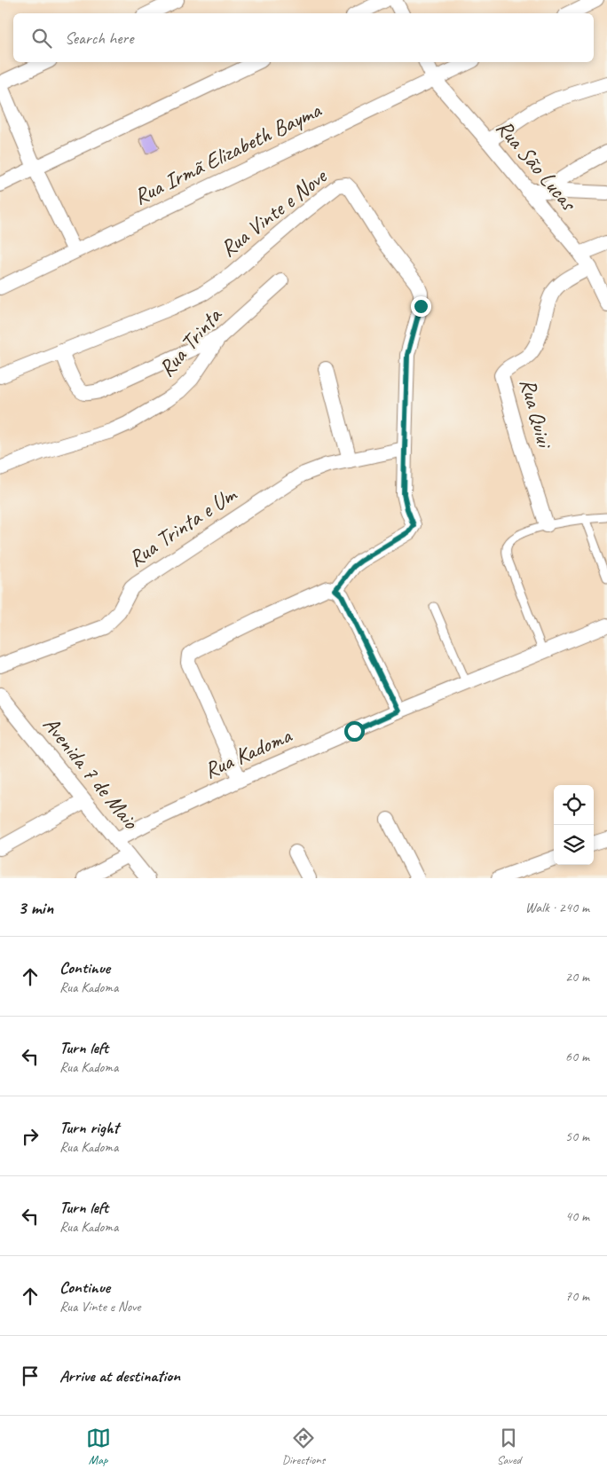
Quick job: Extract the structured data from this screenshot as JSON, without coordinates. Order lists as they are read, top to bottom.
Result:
{
  "streets": {
    "street": [
      "Rua Irmã Elizabeth Bayma",
      "Rua São Lucas",
      "Rua Vinte e Nove",
      "Rua Trinta",
      "Rua Quiui",
      "Rua Trinta e Um",
      "Rua Kadoma",
      "Avenida 7 de Maio"
    ]
  },
  "crossings": [
    ["Rua Irmã Elizabeth Bayma", "Rua São Lucas"],
    ["Rua São Lucas", "Rua Quiui"],
    ["Rua Vinte e Nove", "Rua Trinta e Um"],
    ["Rua Kadoma", "Avenida 7 de Maio"]
  ],
  "page": {
    "search": "Search here",
    "heading": ["3 min", "Walk · 240 m"],
    "list": [
      ["Continue", "Rua Kadoma", "20 m"],
      ["Turn left", "Rua Kadoma", "60 m"],
      ["Turn right", "Rua Kadoma", "50 m"],
      ["Turn left", "Rua Kadoma", "40 m"],
      ["Continue", "Rua Vinte e Nove", "70 m"],
      "Arrive at destination"
    ],
    "nav": ["Map", "Directions", "Saved"]
  }
}
